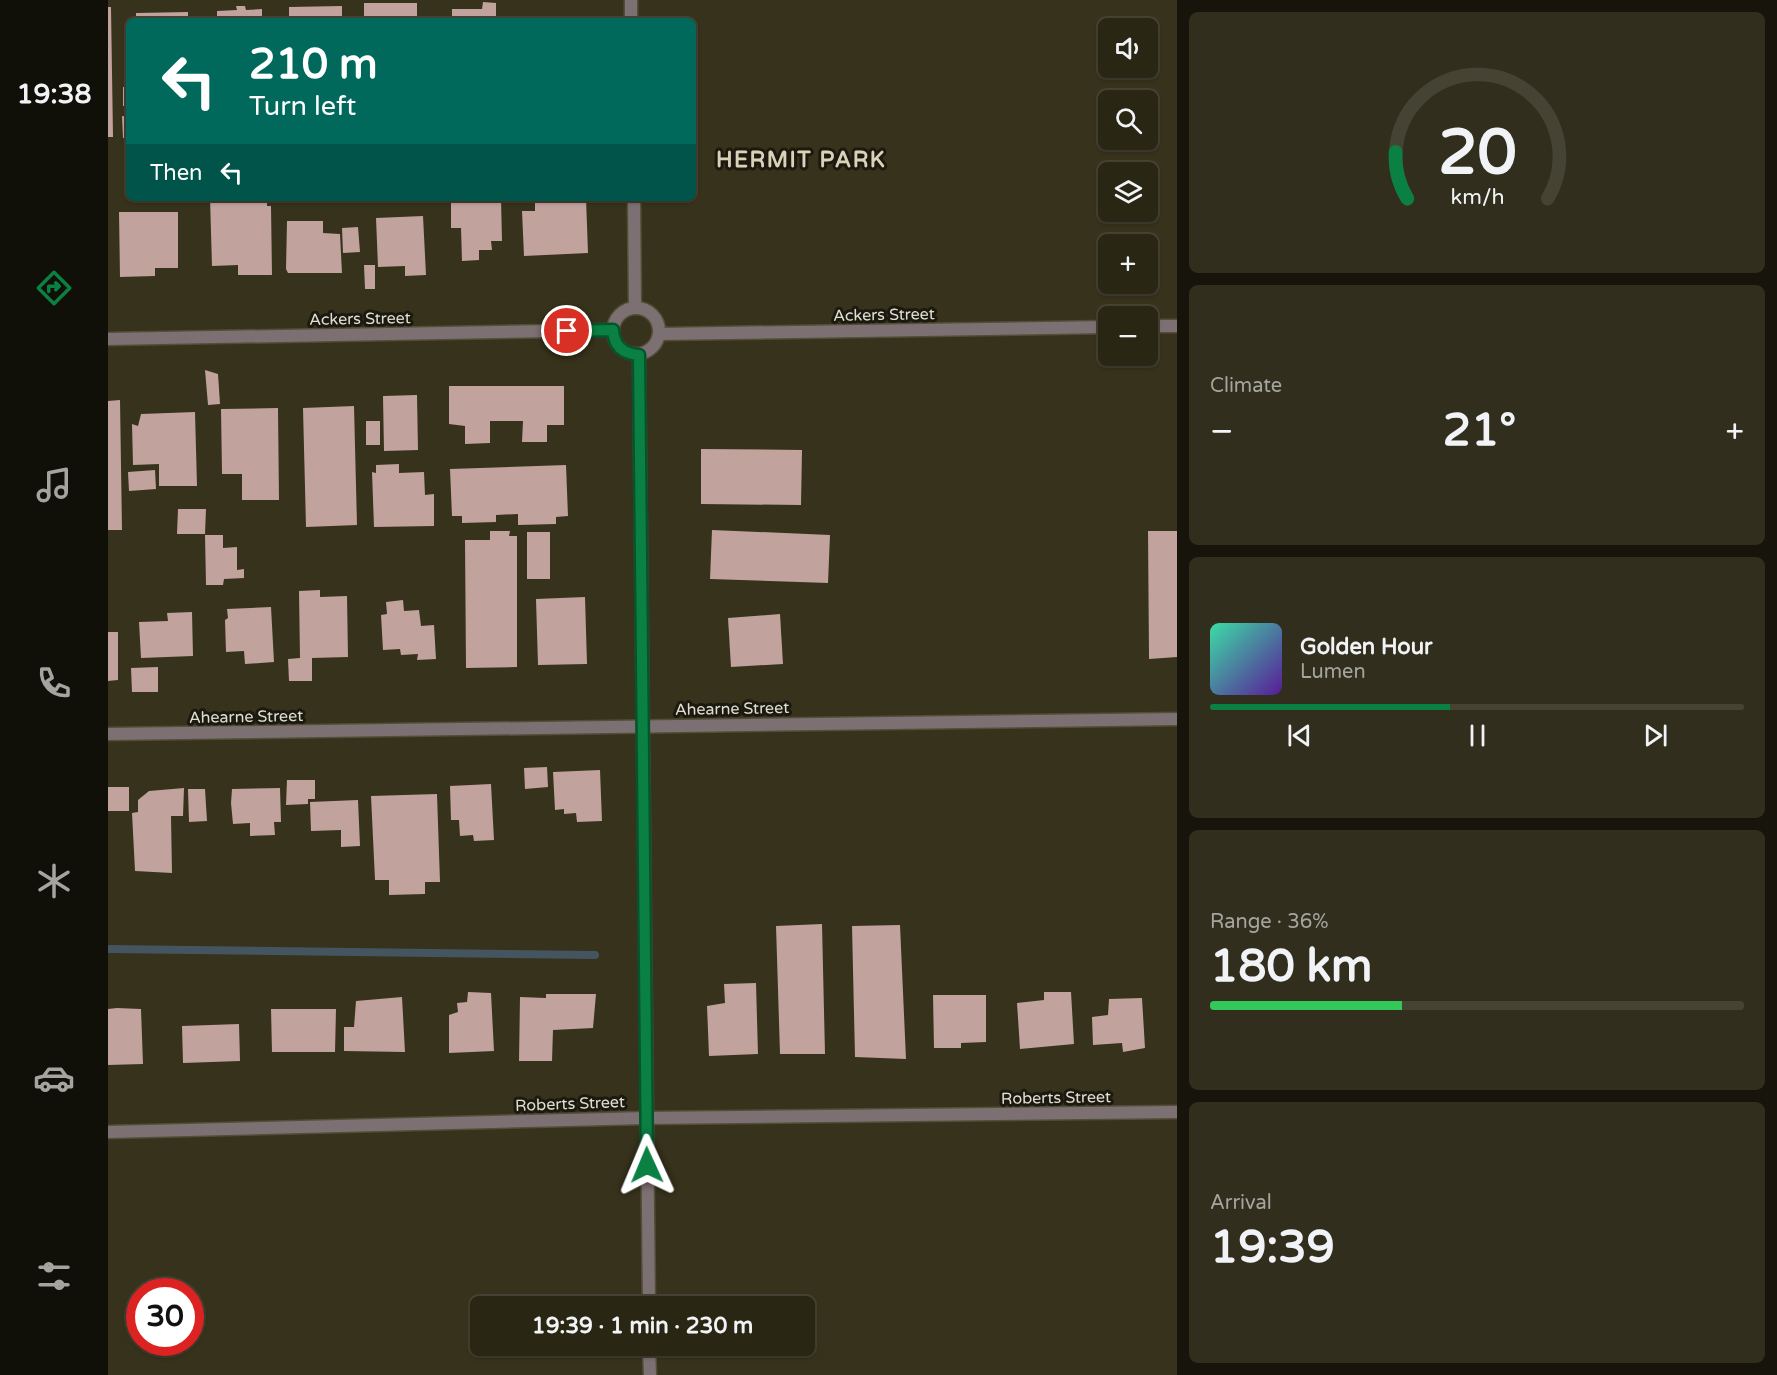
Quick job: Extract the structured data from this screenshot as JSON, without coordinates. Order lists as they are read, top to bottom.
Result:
{
  "streets": {
    "street": ["Ackers Street", "Ahearne Street", "Roberts Street"]
  },
  "districts": ["HERMIT PARK"],
  "page": {
    "tabs": "19:38",
    "map_buttons": ["+", "−"],
    "turn": ["210 m", "Turn left"],
    "then": "Then",
    "tile": [
      "Climate",
      ["Range · 36%", "180 km"],
      ["Arrival", "19:39"]
    ],
    "heat": ["−", "21°", "+"],
    "song": ["Golden Hour", "Lumen"],
    "limit": "30",
    "trip": "19:39 · 1 min · 230 m",
    "gauge": ["20", "km/h"]
  }
}
